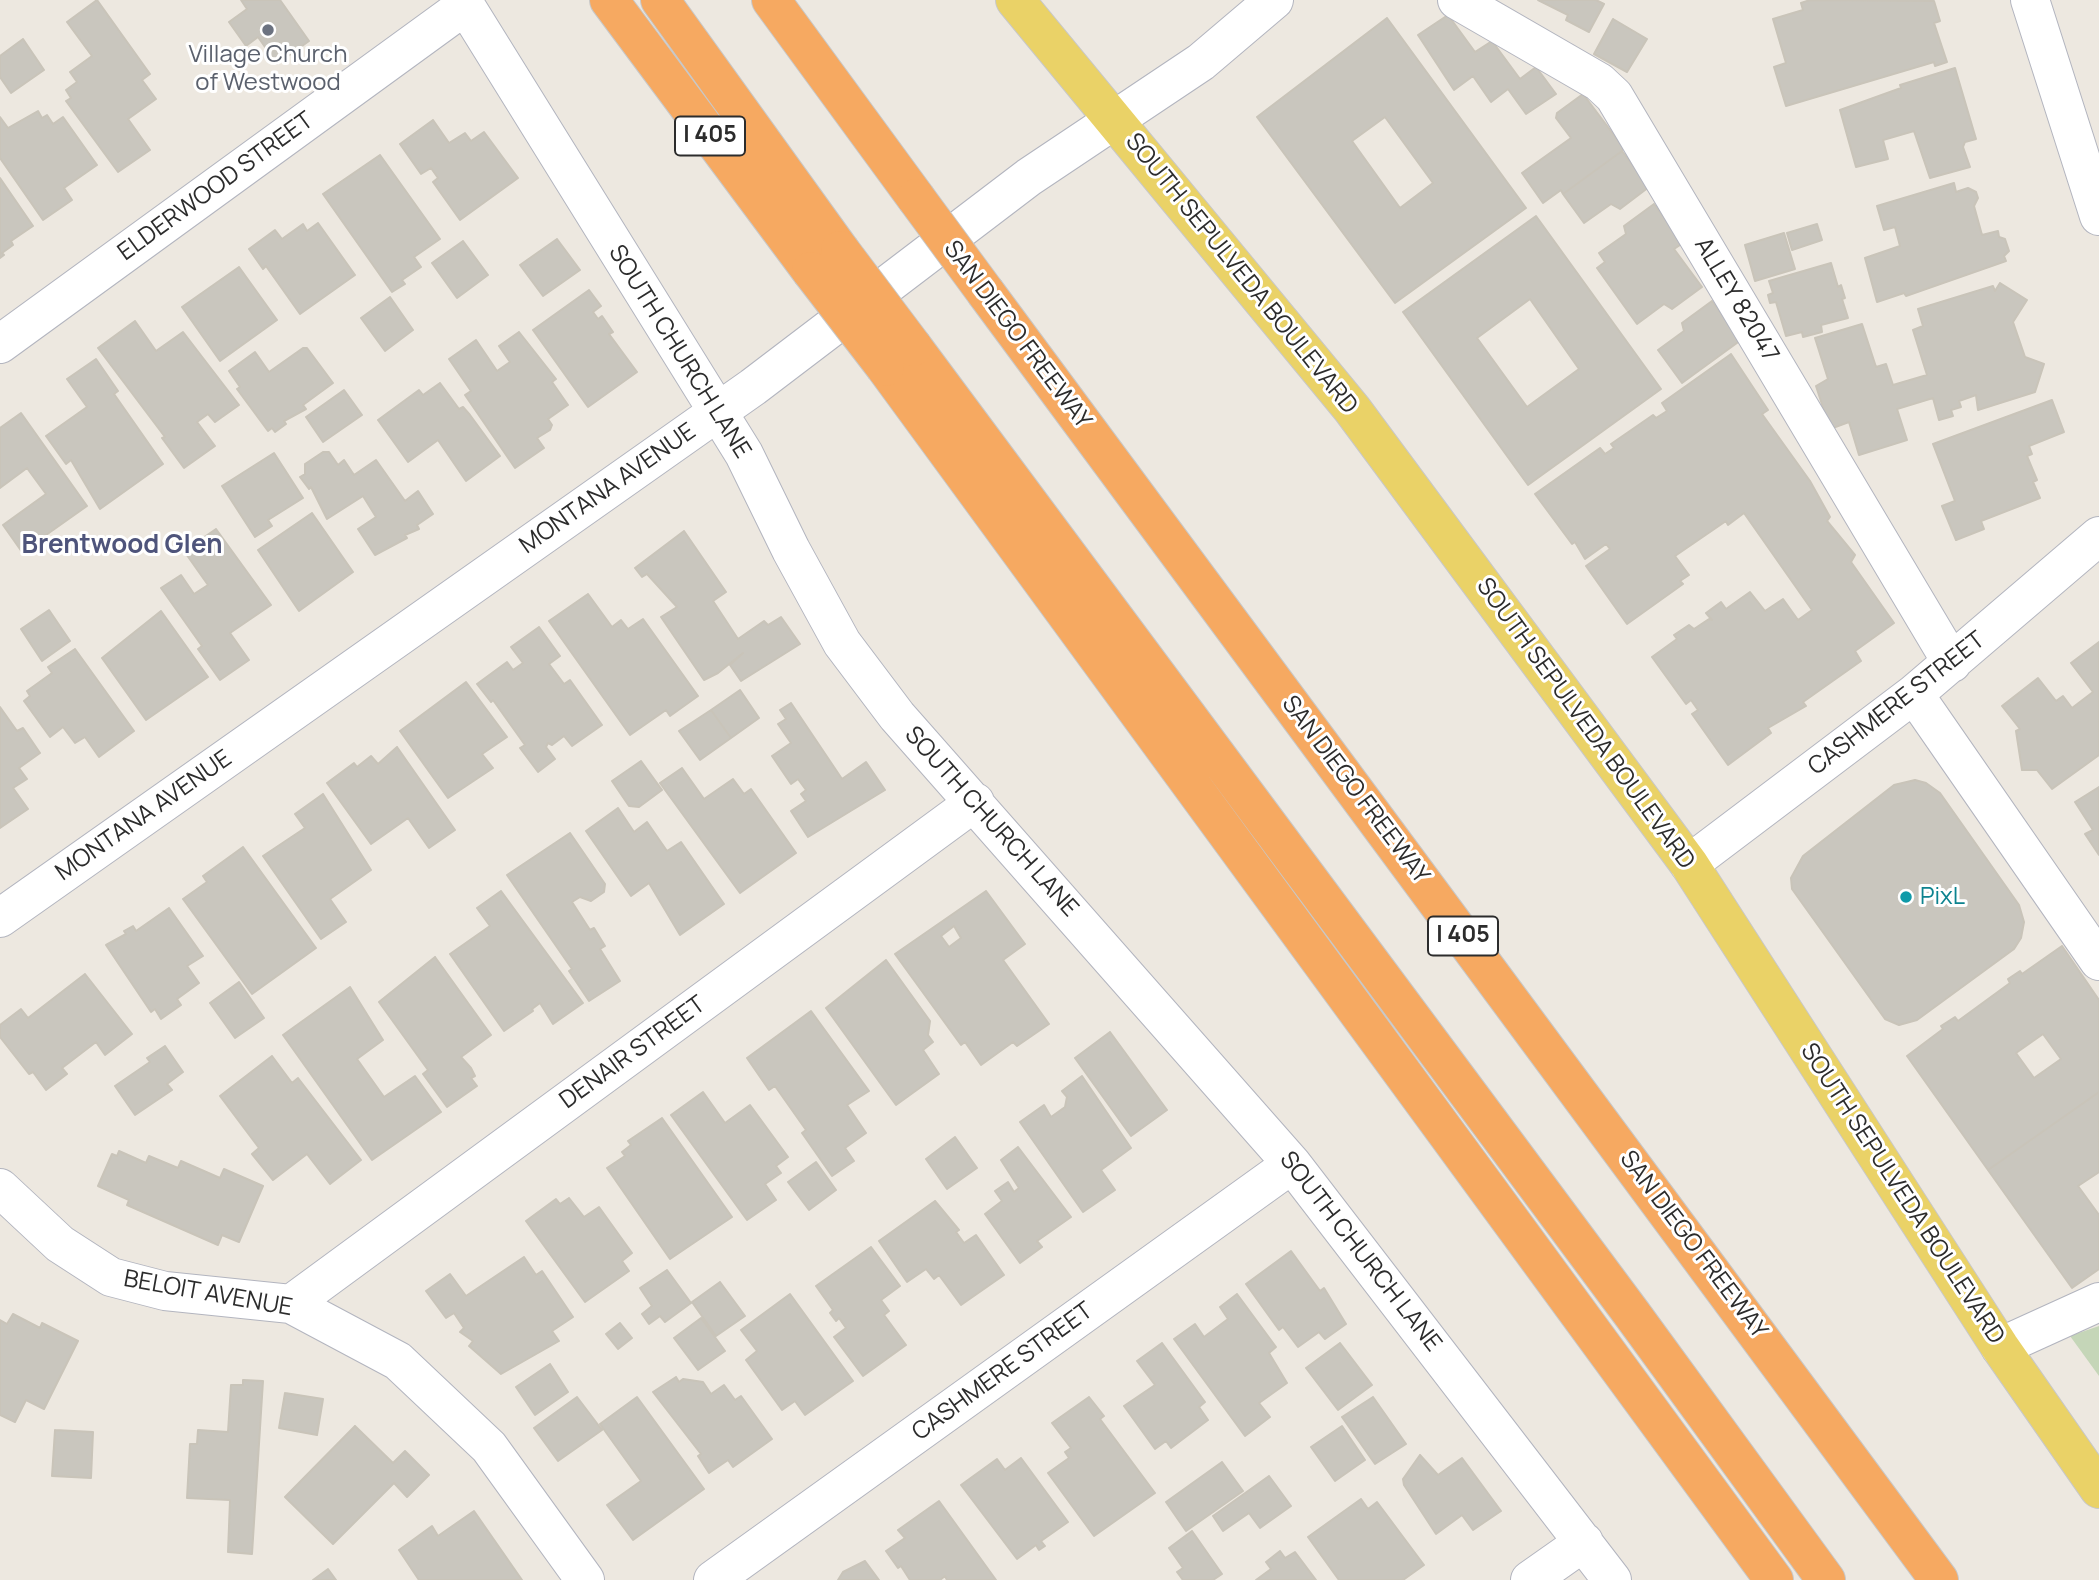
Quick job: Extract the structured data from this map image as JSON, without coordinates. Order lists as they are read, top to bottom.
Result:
{
  "streets": {
    "highway": ["I 405", "SAN DIEGO FREEWAY"],
    "main road": ["SOUTH SEPULVEDA BOULEVARD"],
    "street": [
      "ELDERWOOD STREET",
      "ALLEY 82047",
      "SOUTH CHURCH LANE",
      "MONTANA AVENUE",
      "CASHMERE STREET",
      "DENAIR STREET",
      "BELOIT AVENUE"
    ]
  },
  "crossings": [
    ["ELDERWOOD STREET", "SOUTH CHURCH LANE"],
    ["SOUTH SEPULVEDA BOULEVARD", "MONTANA AVENUE"],
    ["SOUTH SEPULVEDA BOULEVARD", "CASHMERE STREET"],
    ["ALLEY 82047", "CASHMERE STREET"],
    ["SOUTH CHURCH LANE", "MONTANA AVENUE"],
    ["SOUTH CHURCH LANE", "CASHMERE STREET"],
    ["SOUTH CHURCH LANE", "DENAIR STREET"],
    ["DENAIR STREET", "BELOIT AVENUE"]
  ],
  "districts": ["Brentwood Glen"],
  "places": ["Village Church of Westwood", "PixL"]
}
